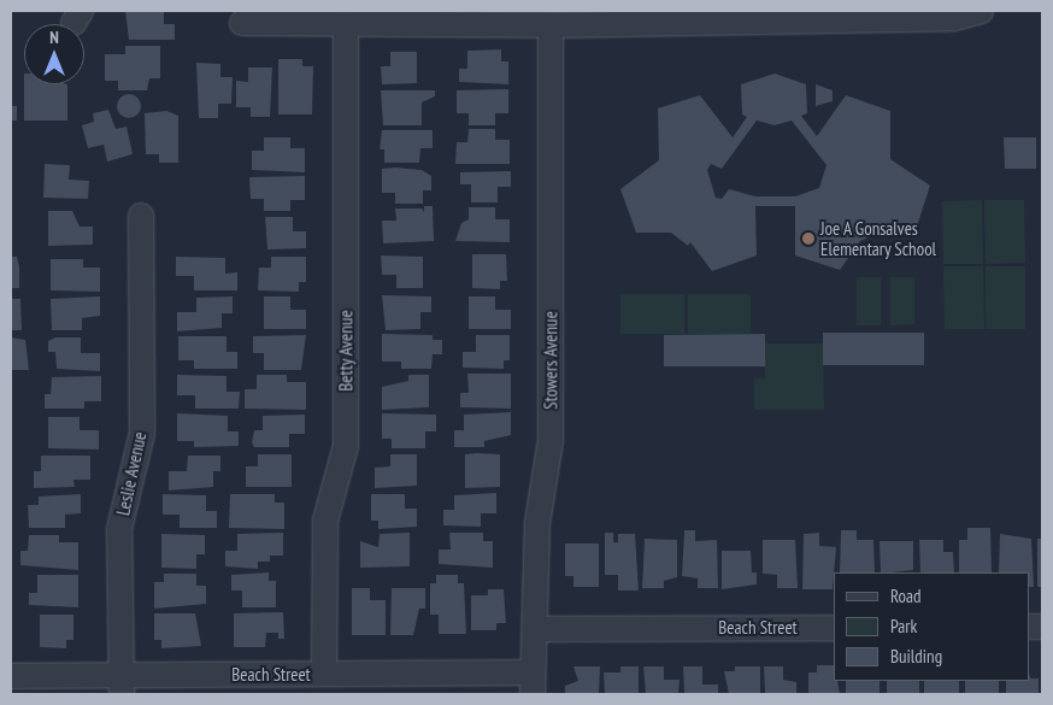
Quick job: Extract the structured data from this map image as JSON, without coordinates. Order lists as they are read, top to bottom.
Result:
{
  "streets": {
    "street": [
      "Betty Avenue",
      "Stowers Avenue",
      "Leslie Avenue",
      "Beach Street"
    ]
  },
  "crossings": [
    ["Betty Avenue", "Beach Street"],
    ["Stowers Avenue", "Beach Street"],
    ["Leslie Avenue", "Beach Street"]
  ],
  "places": ["Joe A Gonsalves Elementary School"],
  "legend": ["Road", "Park", "Building"],
  "north": "top"
}
